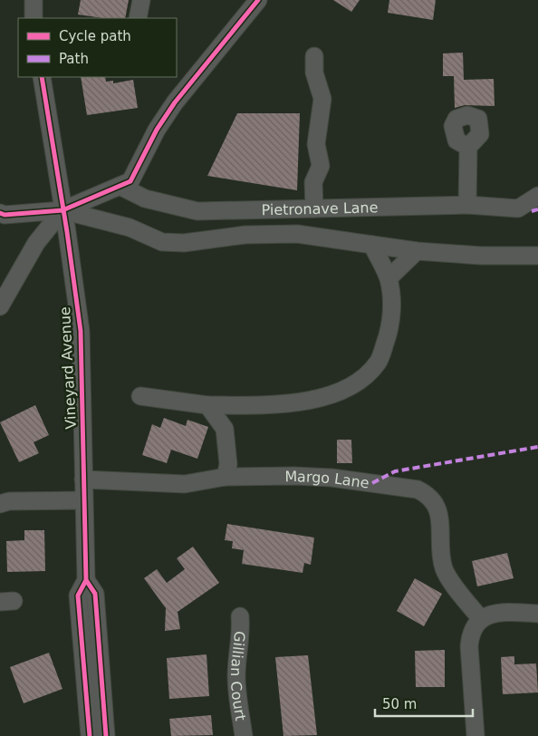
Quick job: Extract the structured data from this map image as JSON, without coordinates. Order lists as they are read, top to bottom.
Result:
{
  "streets": {
    "street": [
      "Pietronave Lane",
      "Vineyard Avenue",
      "Margo Lane",
      "Gillian Court"
    ]
  },
  "crossings": [
    ["Vineyard Avenue", "Margo Lane"]
  ],
  "legend": ["Cycle path", "Path"],
  "scale_bar": "50 m"
}
